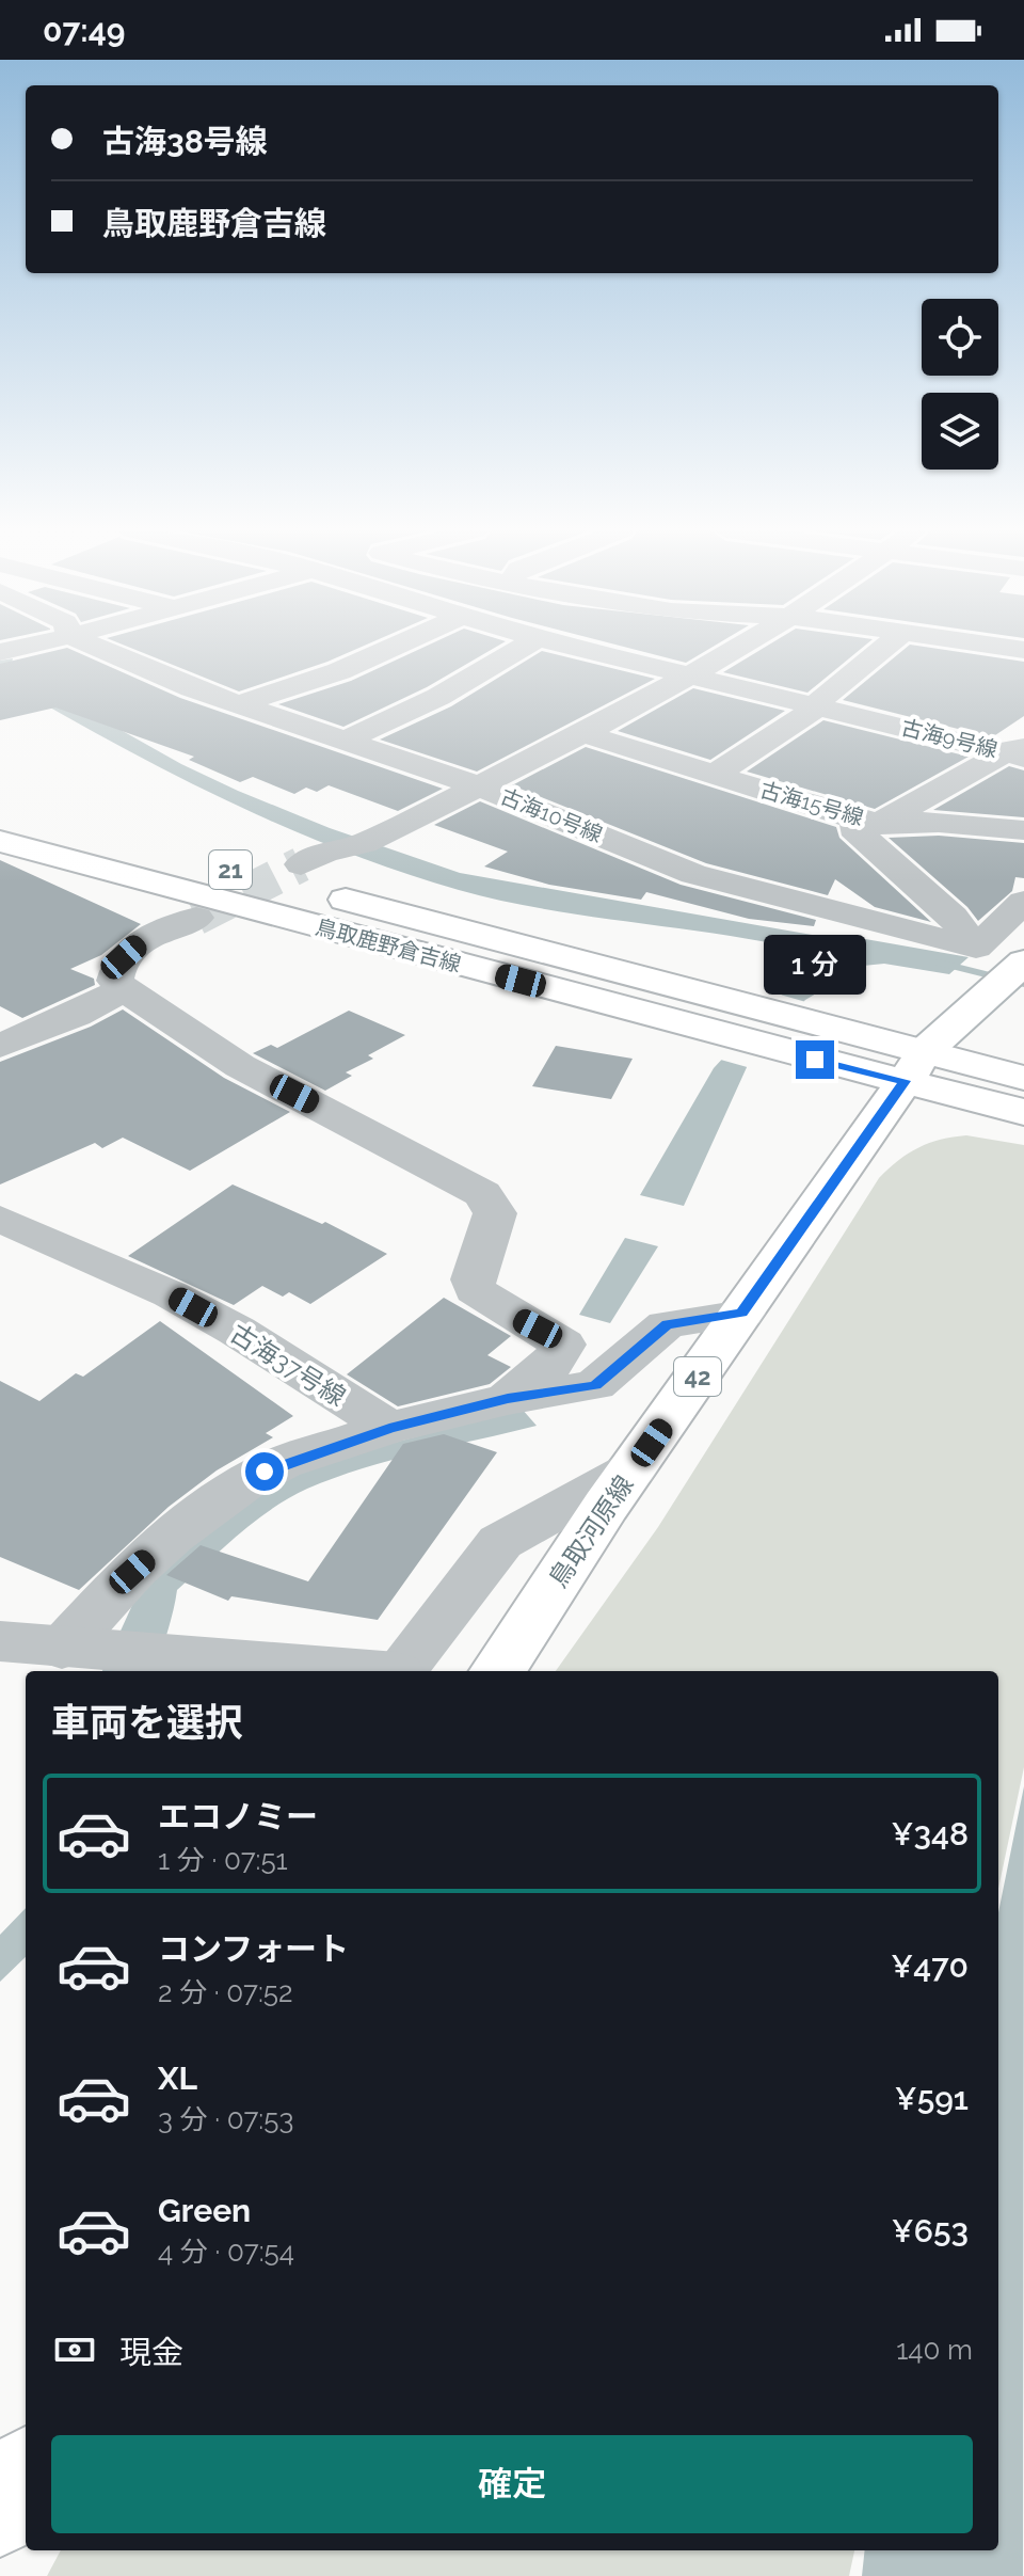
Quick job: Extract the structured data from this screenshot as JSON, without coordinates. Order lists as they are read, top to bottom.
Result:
{
  "streets": {
    "main road": [
      "21",
      "鳥取鹿野倉吉線",
      "42",
      "鳥取河原線"
    ],
    "street": [
      "古海9号線",
      "古海15号線",
      "古海10号線",
      "古海37号線"
    ]
  },
  "crossings": [
    ["古海9号線", "古海15号線"],
    ["鳥取鹿野倉吉線", "鳥取河原線"]
  ],
  "page": {
    "status": "07:49",
    "banner": ["古海38号線", "鳥取鹿野倉吉線"],
    "bubble": "1 分",
    "heading": "車両を選択",
    "list": [
      {
        "name": "エコノミー",
        "note": "1 分 · 07:51",
        "value": "¥348"
      },
      {
        "name": "コンフォート",
        "note": "2 分 · 07:52",
        "value": "¥470"
      },
      {
        "name": "XL",
        "note": "3 分 · 07:53",
        "value": "¥591"
      },
      {
        "name": "Green",
        "note": "4 分 · 07:54",
        "value": "¥653"
      }
    ],
    "pay": ["現金", "140 m"],
    "buttons": "確定"
  }
}
